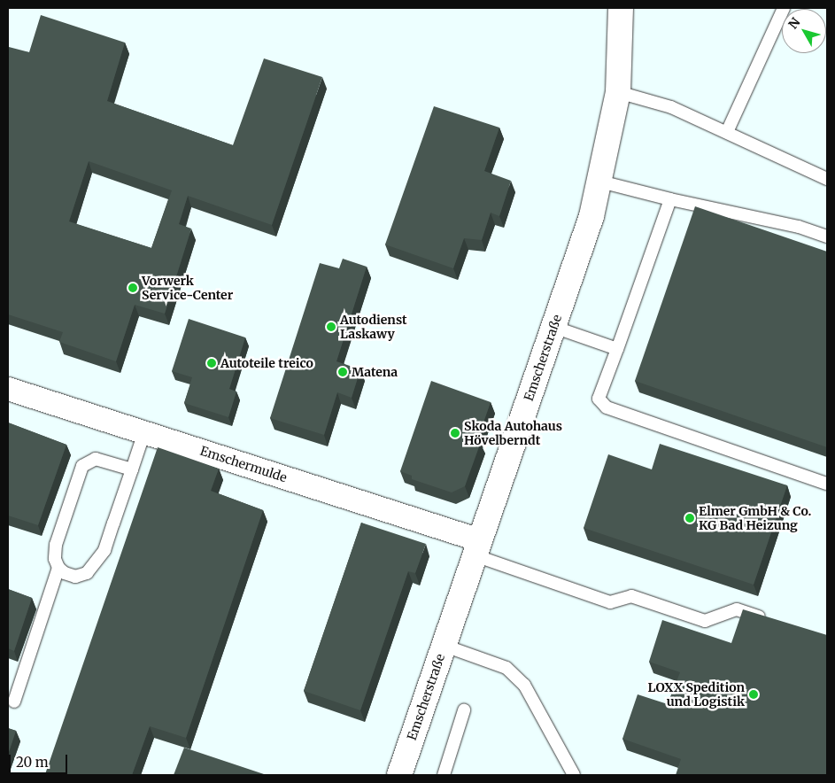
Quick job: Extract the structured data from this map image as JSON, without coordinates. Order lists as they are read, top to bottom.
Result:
{
  "streets": {
    "street": ["Emscherstraße", "Emschermulde"]
  },
  "crossings": [
    ["Emscherstraße", "Emschermulde"]
  ],
  "places": [
    "Vorwerk Service-Center",
    "Autodienst Laskawy",
    "Autoteile treico",
    "Matena",
    "Skoda Autohaus Hövelberndt",
    "Elmer GmbH & Co. KG Bad Heizung",
    "LOXX Spedition und Logistik"
  ],
  "scale_bar": "20 m",
  "north": "top left"
}
